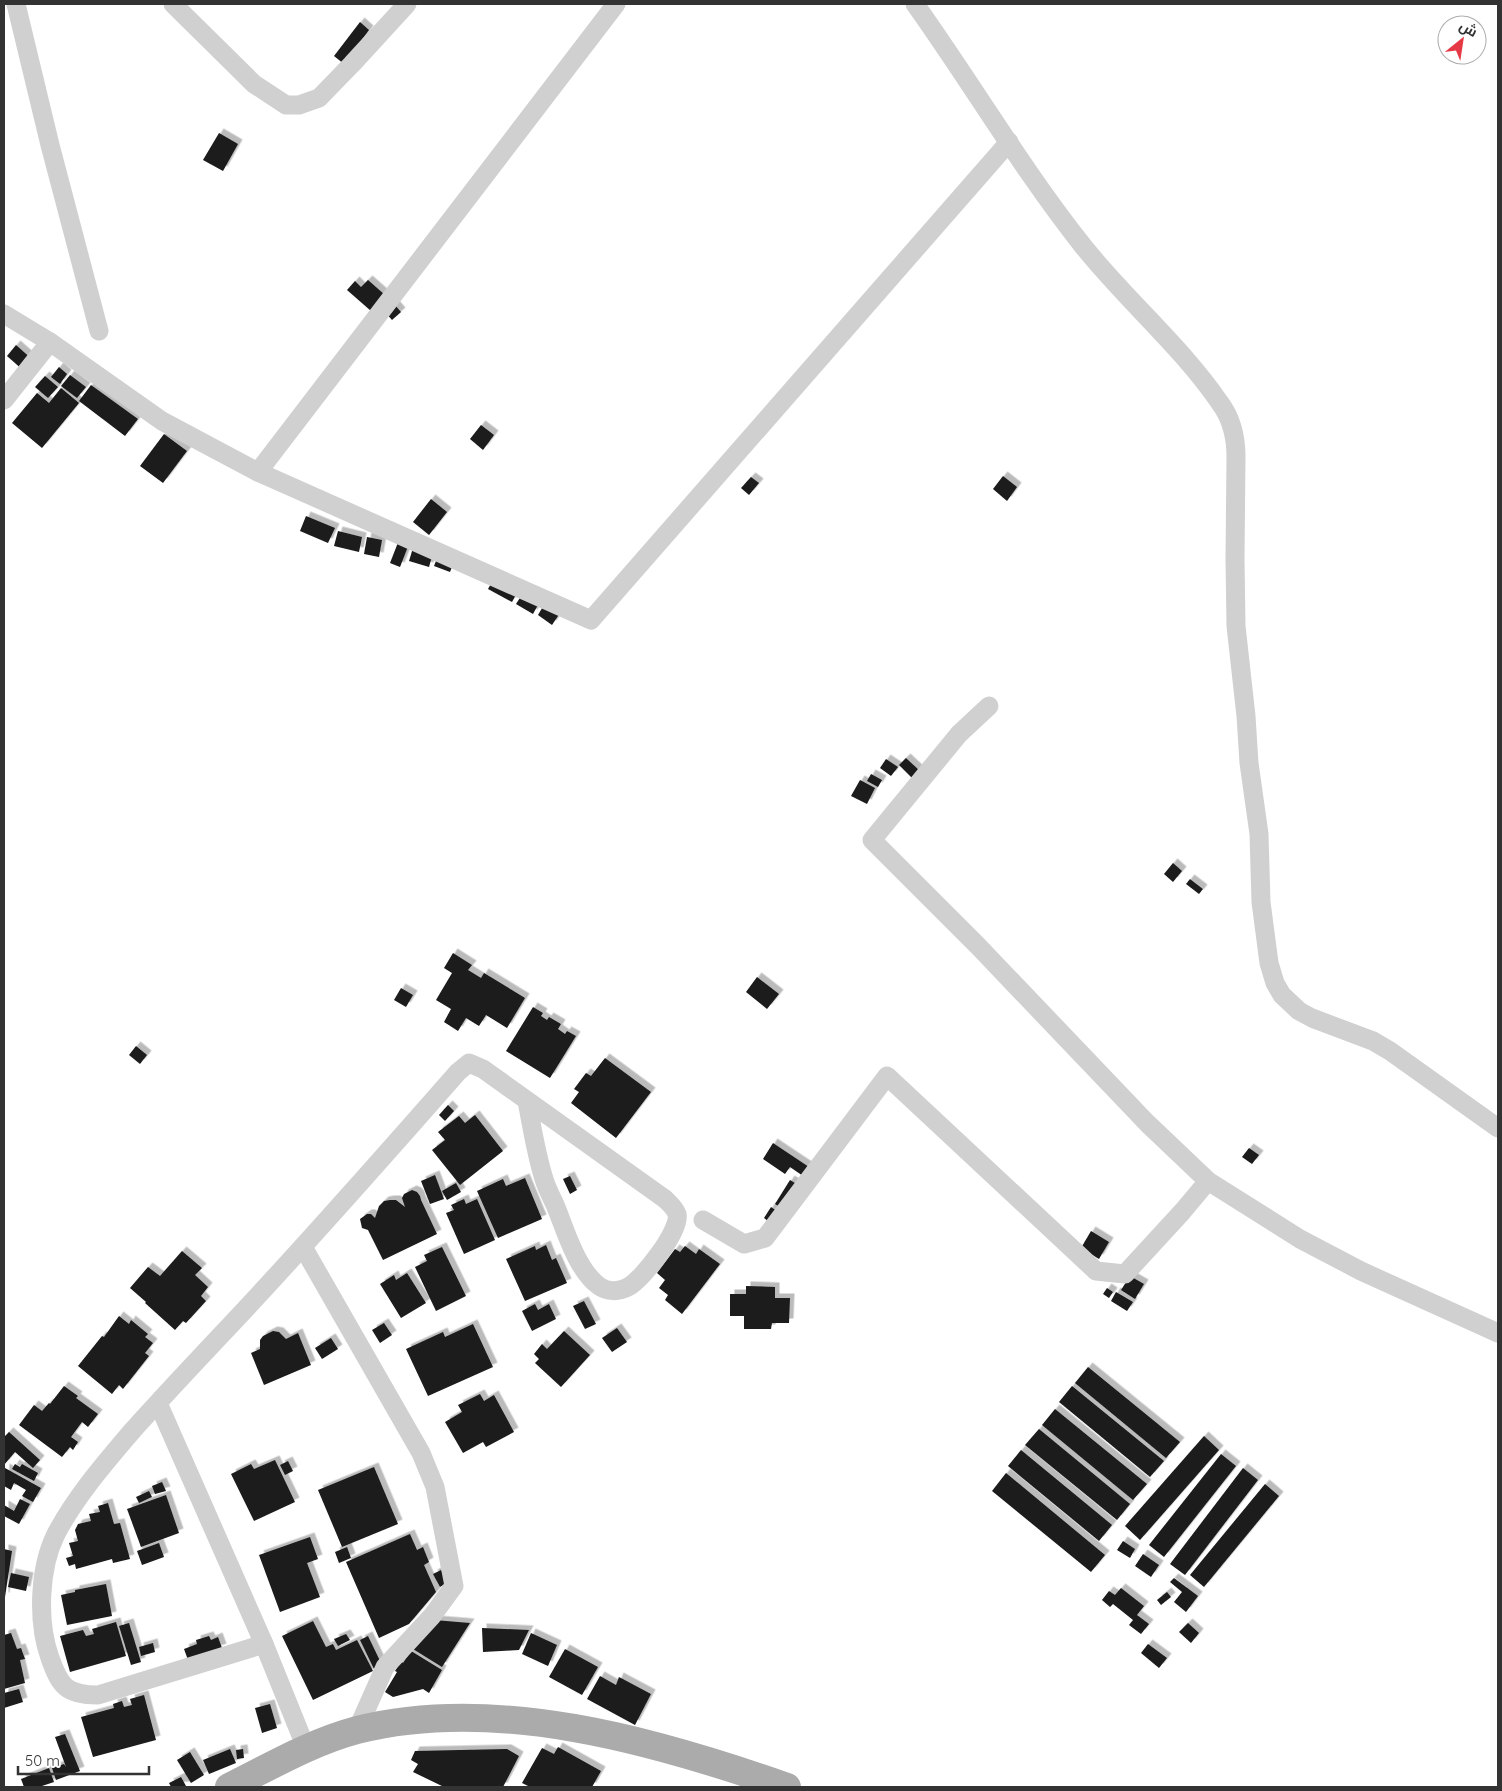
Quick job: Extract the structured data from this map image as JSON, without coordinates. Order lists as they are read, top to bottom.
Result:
{
  "scale_bar": "50 m",
  "north": "top right"
}
